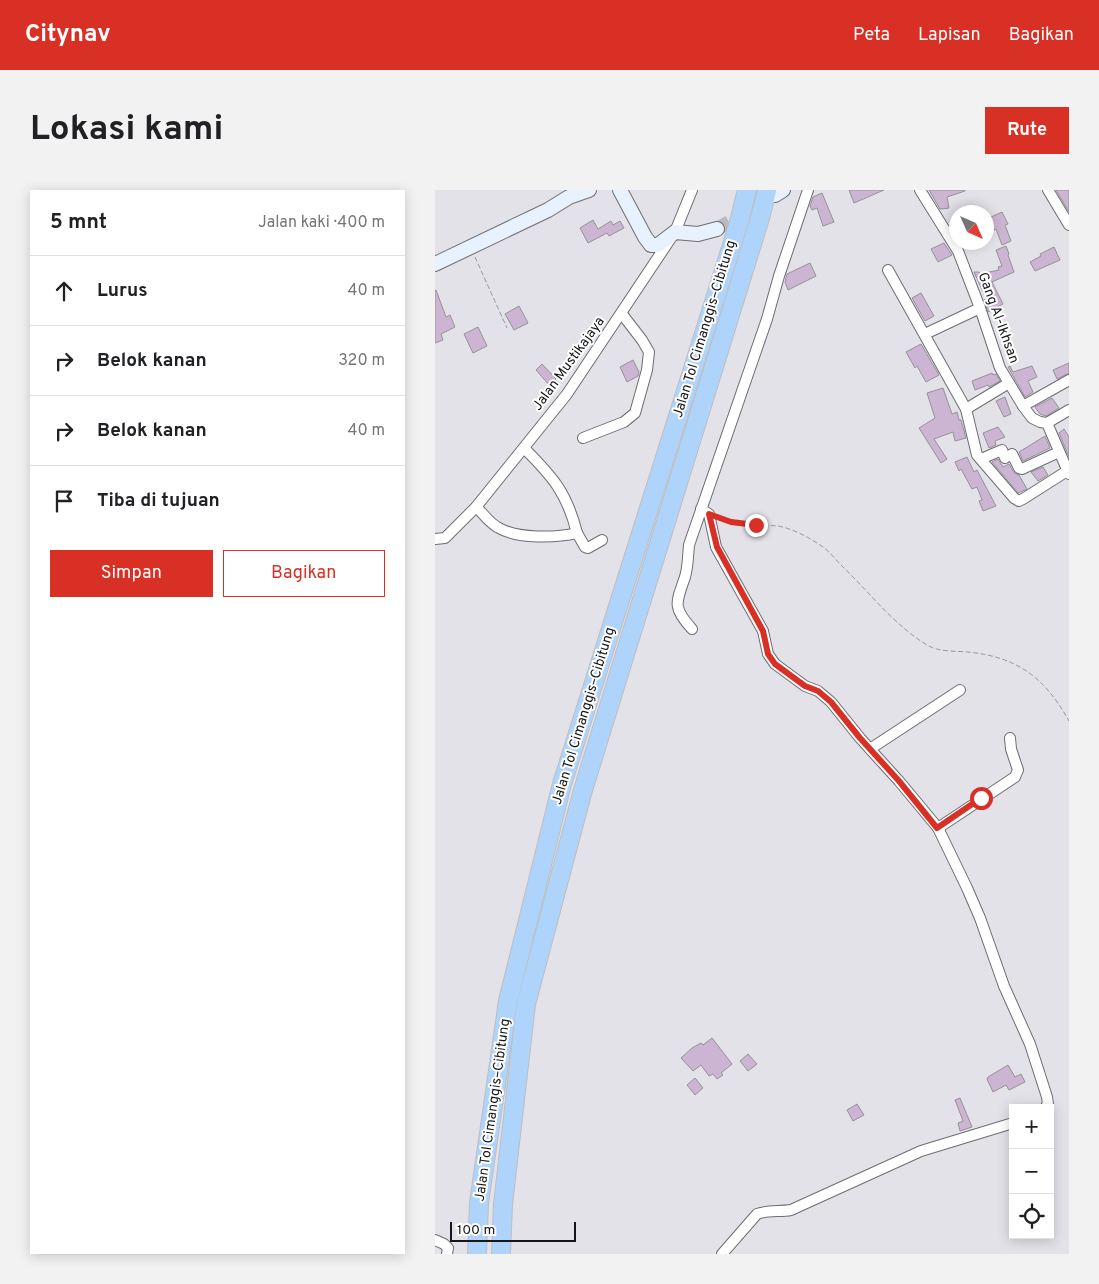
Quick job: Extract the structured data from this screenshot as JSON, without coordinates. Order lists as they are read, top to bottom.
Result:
{
  "streets": {
    "highway": ["Jalan Tol Cimanggis–Cibitung"],
    "street": ["Gang Al-Ikhsan", "Jalan Mustikajaya"]
  },
  "scale_bar": "100 m",
  "north": "bottom right",
  "page": {
    "header": "Citynav",
    "nav": ["Peta", "Lapisan", "Bagikan"],
    "buttons": [
      "Rute",
      ["Simpan", "Bagikan"]
    ],
    "title": "Lokasi kami",
    "heading": ["5 mnt", "Jalan kaki · 400 m"],
    "list": [
      ["Lurus", "40 m"],
      ["Belok kanan", "320 m"],
      ["Belok kanan", "40 m"],
      "Tiba di tujuan"
    ],
    "map_buttons": ["+", "−"],
    "scale": "100 m"
  }
}
